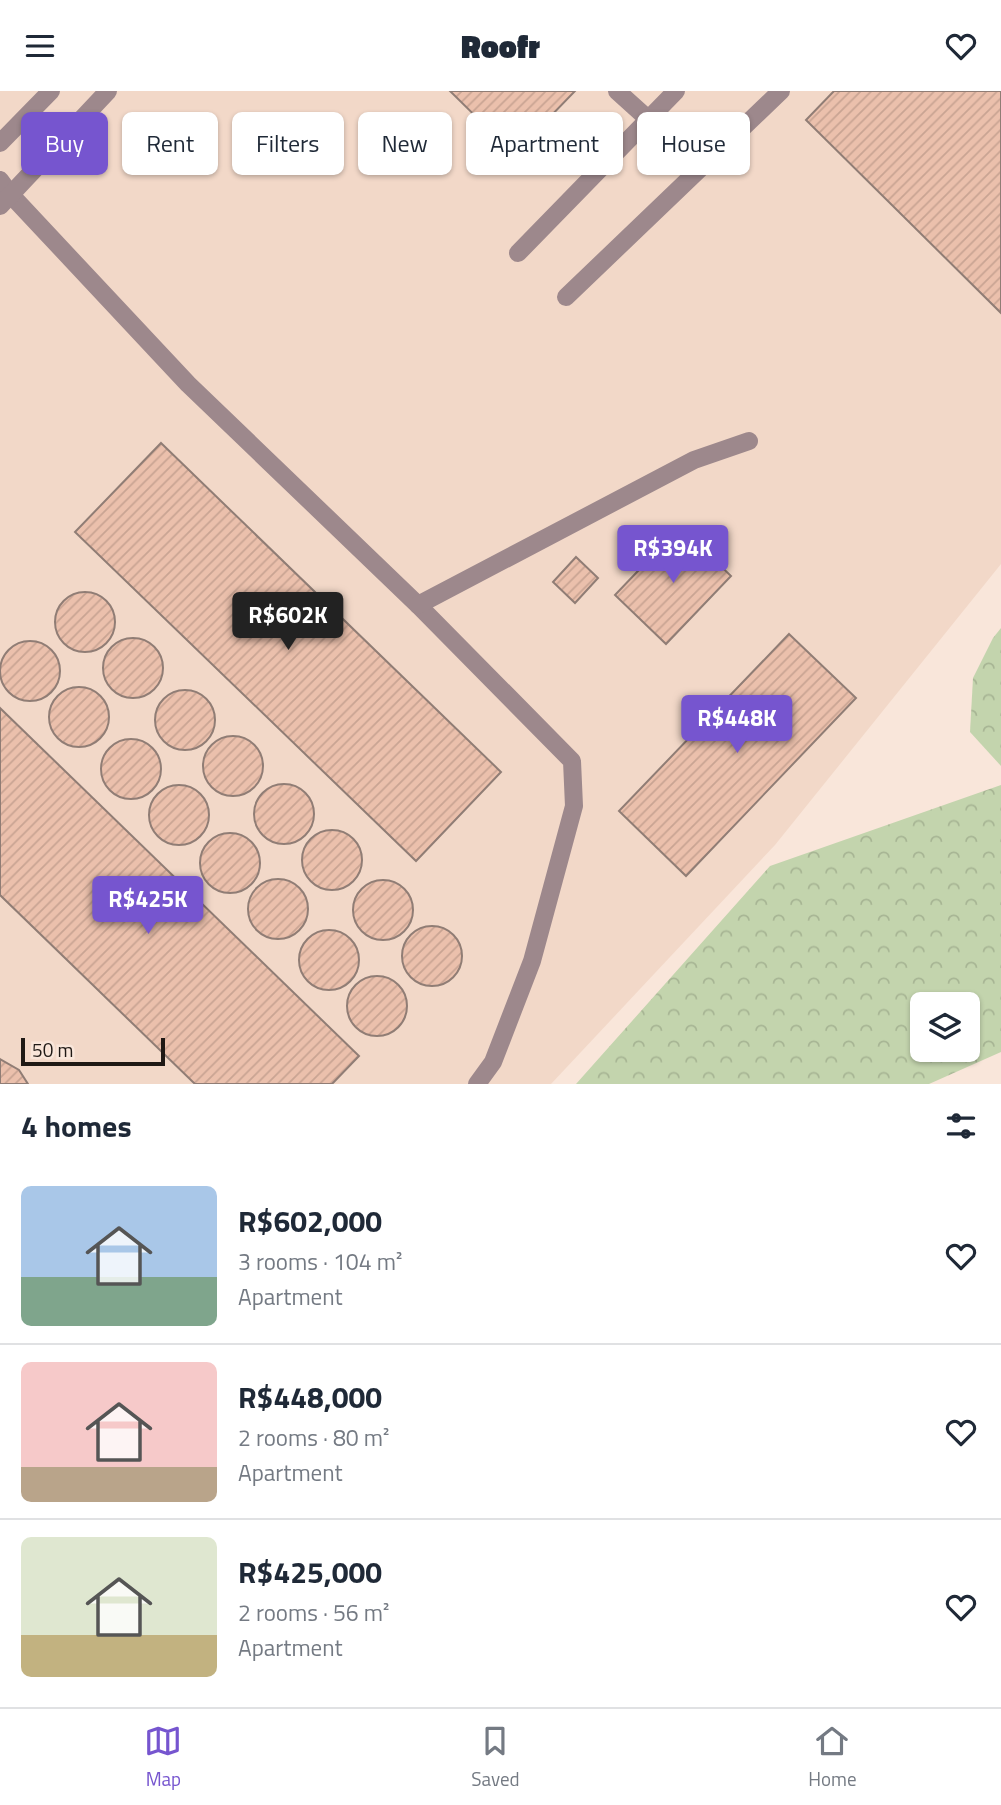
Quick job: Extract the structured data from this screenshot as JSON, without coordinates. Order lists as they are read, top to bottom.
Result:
{
  "scale_bar": "50 m",
  "page": {
    "header": "Roofr",
    "chip": [
      "Buy",
      "Rent",
      "Filters",
      "New",
      "Apartment",
      "House"
    ],
    "price": [
      "R$394K",
      "R$602K",
      "R$448K",
      "R$425K"
    ],
    "scale": "50 m",
    "heading": "4 homes",
    "list": [
      {
        "name": "R$602,000",
        "note": "3 rooms · 104 m² · Apartment"
      },
      {
        "name": "R$448,000",
        "note": "2 rooms · 80 m² · Apartment"
      },
      {
        "name": "R$425,000",
        "note": "2 rooms · 56 m² · Apartment"
      }
    ],
    "tabs": ["Map", "Saved", "Home"]
  }
}
